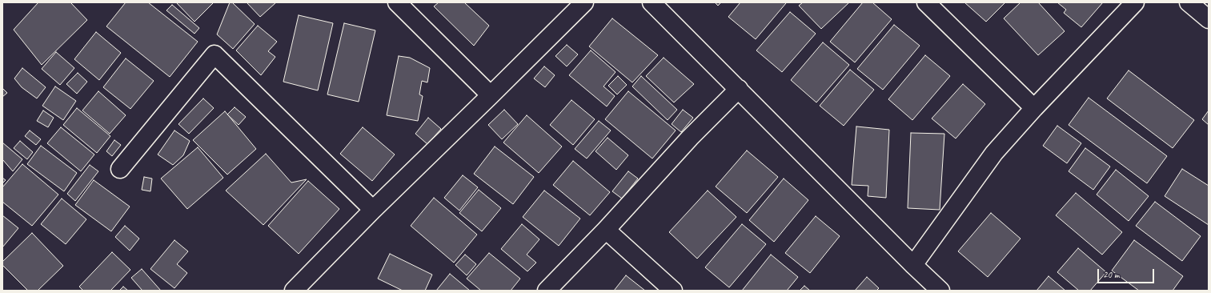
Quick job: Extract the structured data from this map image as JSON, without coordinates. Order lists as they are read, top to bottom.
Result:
{
  "scale_bar": "20 m"
}
